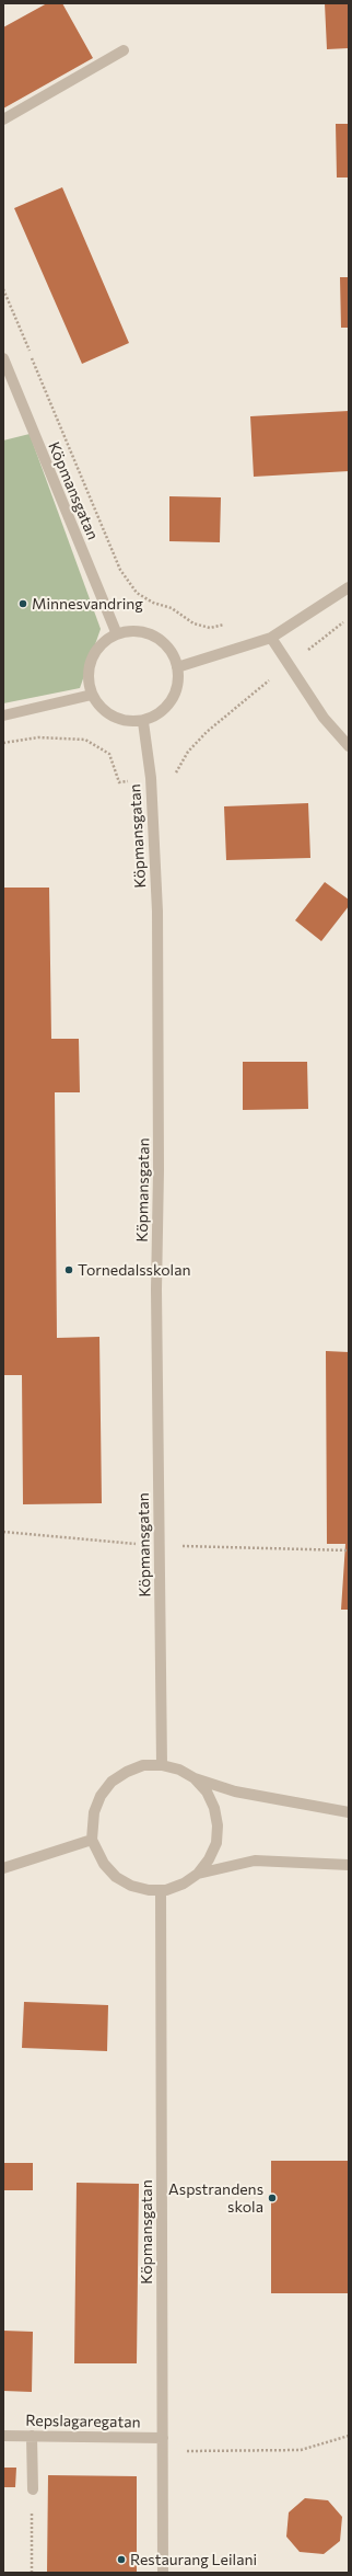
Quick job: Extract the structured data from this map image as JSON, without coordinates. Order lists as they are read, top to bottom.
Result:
{
  "streets": {
    "street": ["Köpmansgatan", "Repslagaregatan"]
  },
  "crossings": [
    ["Köpmansgatan", "Repslagaregatan"]
  ],
  "places": [
    "Minnesvandring",
    "Tornedalsskolan",
    "Aspstrandens skola",
    "Restaurang Leilani"
  ]
}
